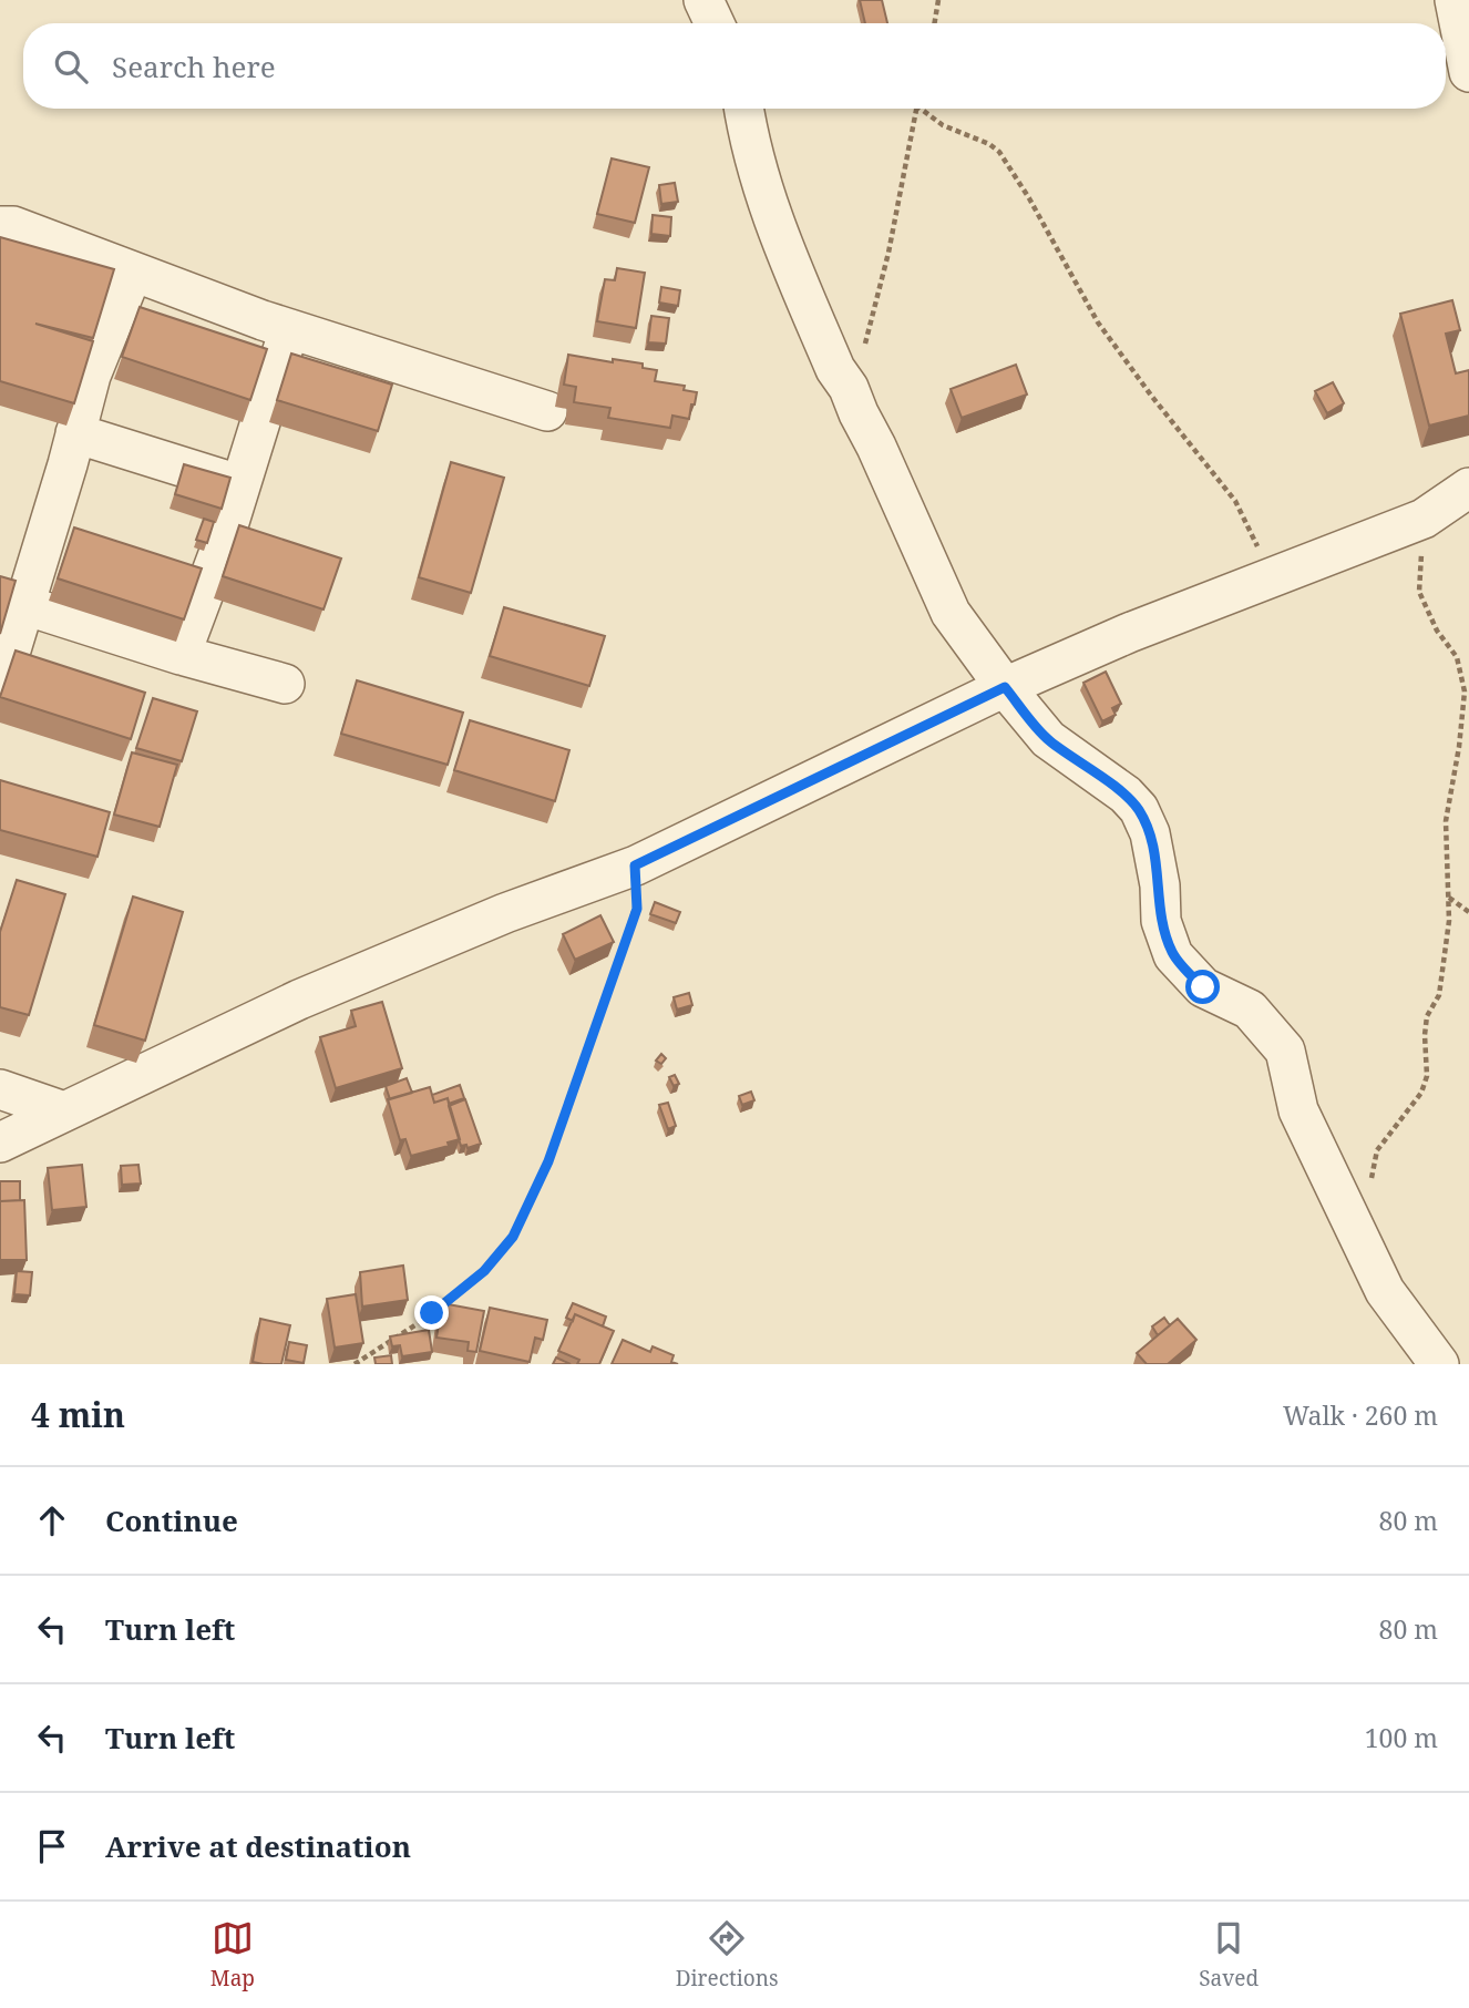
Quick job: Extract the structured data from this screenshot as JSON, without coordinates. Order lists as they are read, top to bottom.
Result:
{
  "page": {
    "search": "Search here",
    "heading": ["4 min", "Walk · 260 m"],
    "list": [
      ["Continue", "80 m"],
      ["Turn left", "80 m"],
      ["Turn left", "100 m"],
      "Arrive at destination"
    ],
    "nav": ["Map", "Directions", "Saved"]
  }
}
